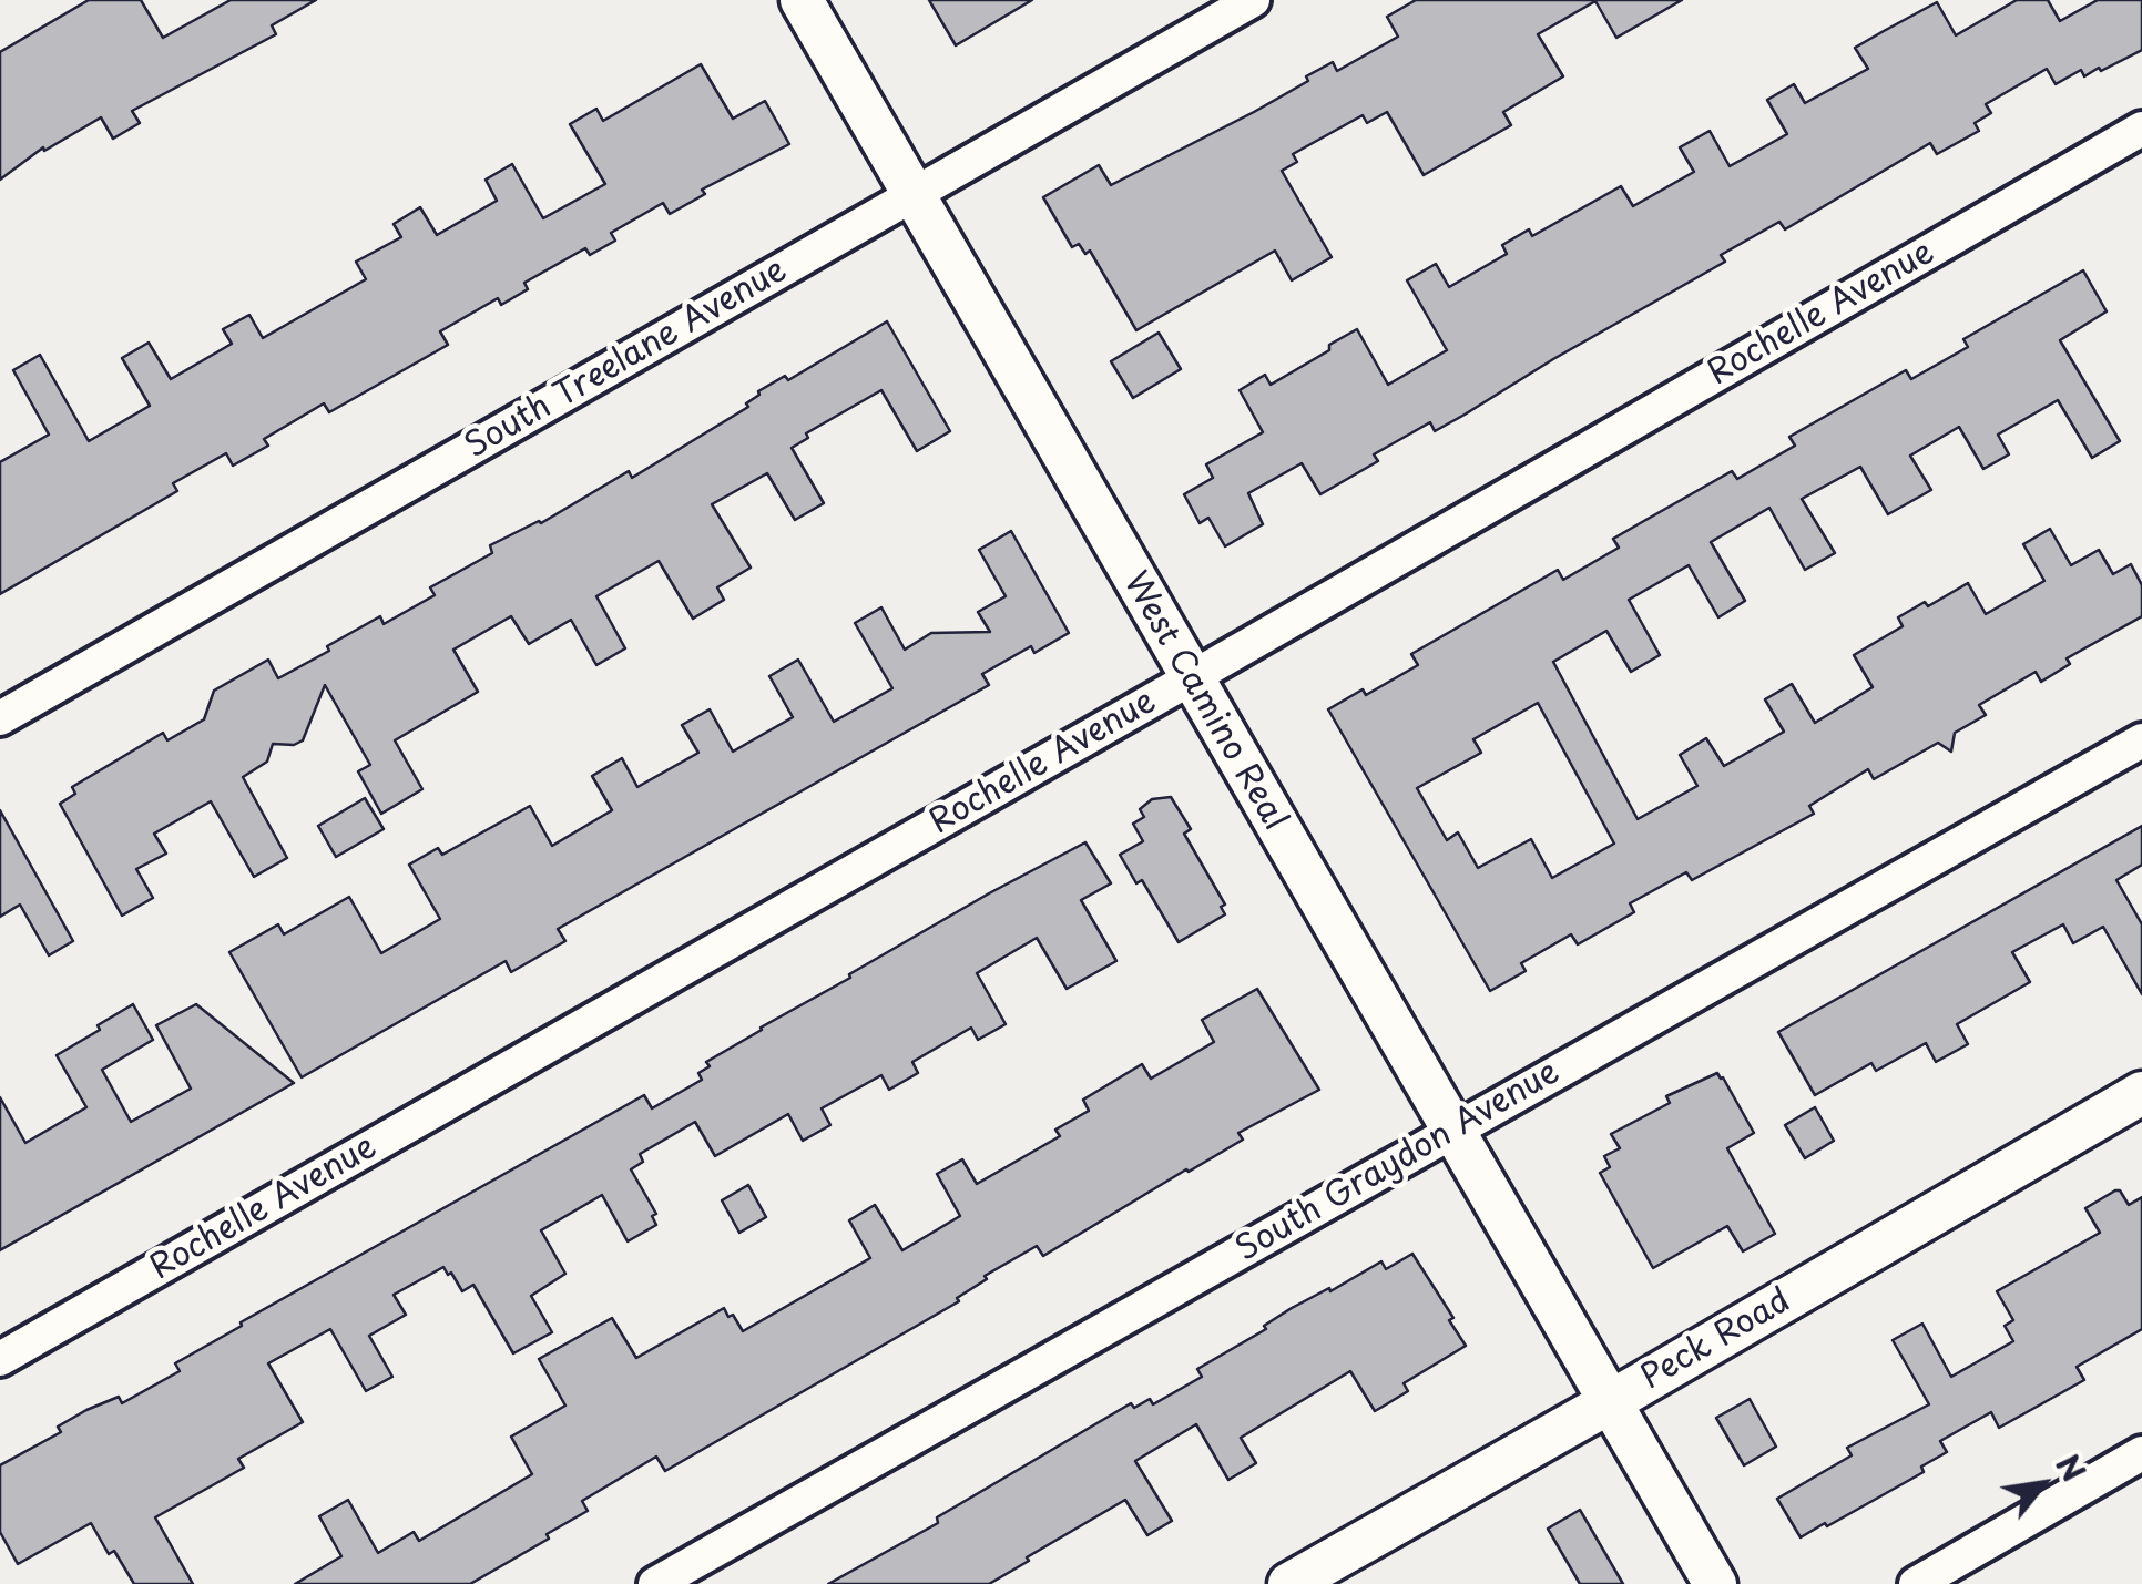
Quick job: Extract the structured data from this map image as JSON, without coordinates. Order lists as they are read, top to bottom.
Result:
{
  "streets": {
    "street": [
      "Rochelle Avenue",
      "South Treelane Avenue",
      "West Camino Real",
      "South Graydon Avenue",
      "Peck Road"
    ]
  },
  "crossings": [
    ["Rochelle Avenue", "West Camino Real"],
    ["South Treelane Avenue", "West Camino Real"],
    ["West Camino Real", "South Graydon Avenue"],
    ["West Camino Real", "Peck Road"]
  ],
  "north": "top right"
}
